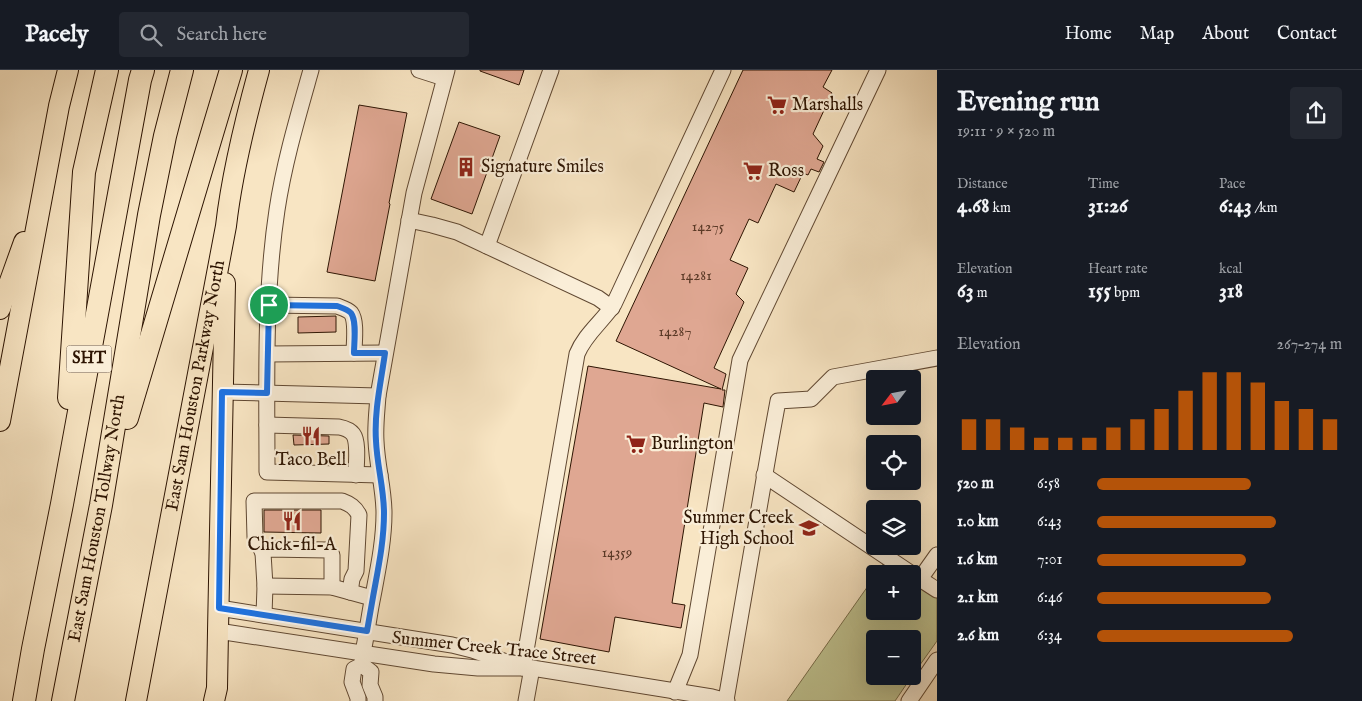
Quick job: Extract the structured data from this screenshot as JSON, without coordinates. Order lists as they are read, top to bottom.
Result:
{
  "streets": {
    "highway": ["SHT", "East Sam Houston Tollway North"],
    "main road": ["East Sam Houston Parkway North"],
    "street": ["Summer Creek Trace Street"]
  },
  "places": {
    "supermarket": ["Marshalls", "Ross", "Burlington"],
    "building": ["Signature Smiles"],
    "restaurant": ["Taco Bell", "Chick-fil-A"],
    "school or university": ["Summer Creek High School"]
  },
  "house_numbers": [
    "14275",
    "14281",
    "14287",
    "14359"
  ],
  "north": "bottom left",
  "page": {
    "header": "Pacely",
    "search": "Search here",
    "nav": [
      "Home",
      "Map",
      "About",
      "Contact"
    ],
    "heading": ["Evening run", "19:11 · 9 × 520 m"],
    "stats": [
      ["Distance", "4.68 km"],
      ["Time", "31:26"],
      ["Pace", "6:43 /km"],
      ["Elevation", "63 m"],
      ["Heart rate", "155 bpm"],
      ["kcal", "318"]
    ],
    "chart": ["Elevation", "267–274 m"],
    "map_buttons": ["+", "−"],
    "list": [
      {
        "name": "520 m",
        "note": "6:58"
      },
      {
        "name": "1.0 km",
        "note": "6:43"
      },
      {
        "name": "1.6 km",
        "note": "7:01"
      },
      {
        "name": "2.1 km",
        "note": "6:46"
      },
      {
        "name": "2.6 km",
        "note": "6:34"
      }
    ]
  }
}
